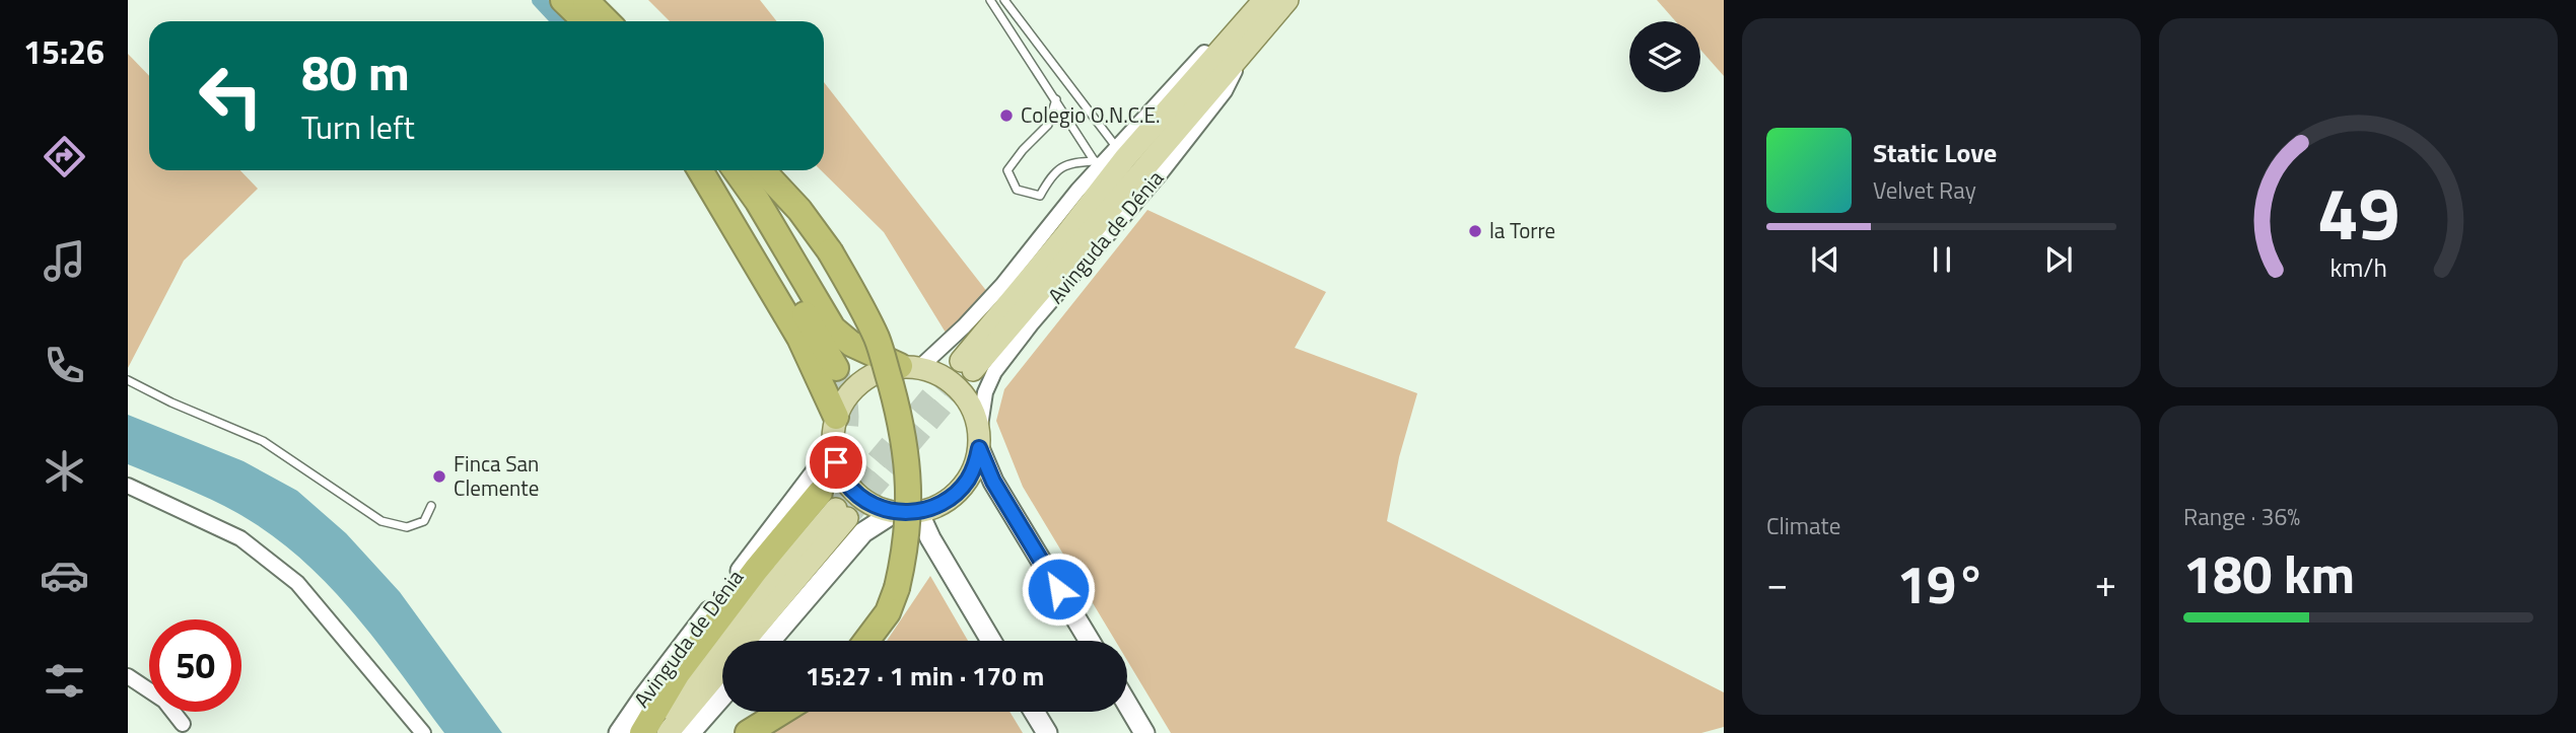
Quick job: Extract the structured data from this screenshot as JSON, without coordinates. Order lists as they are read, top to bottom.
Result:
{
  "streets": {
    "main road": ["Avinguda de Dénia"]
  },
  "places": ["Colegio O.N.C.E.", "la Torre", "Finca San Clemente"],
  "page": {
    "tabs": "15:26",
    "turn": ["80 m", "Turn left"],
    "song": ["Static Love", "Velvet Ray"],
    "tile": [
      "Climate",
      ["Range · 36%", "180 km"]
    ],
    "heat": ["−", "19°", "+"],
    "limit": "50",
    "trip": "15:27 · 1 min · 170 m",
    "gauge": ["49", "km/h"]
  }
}
